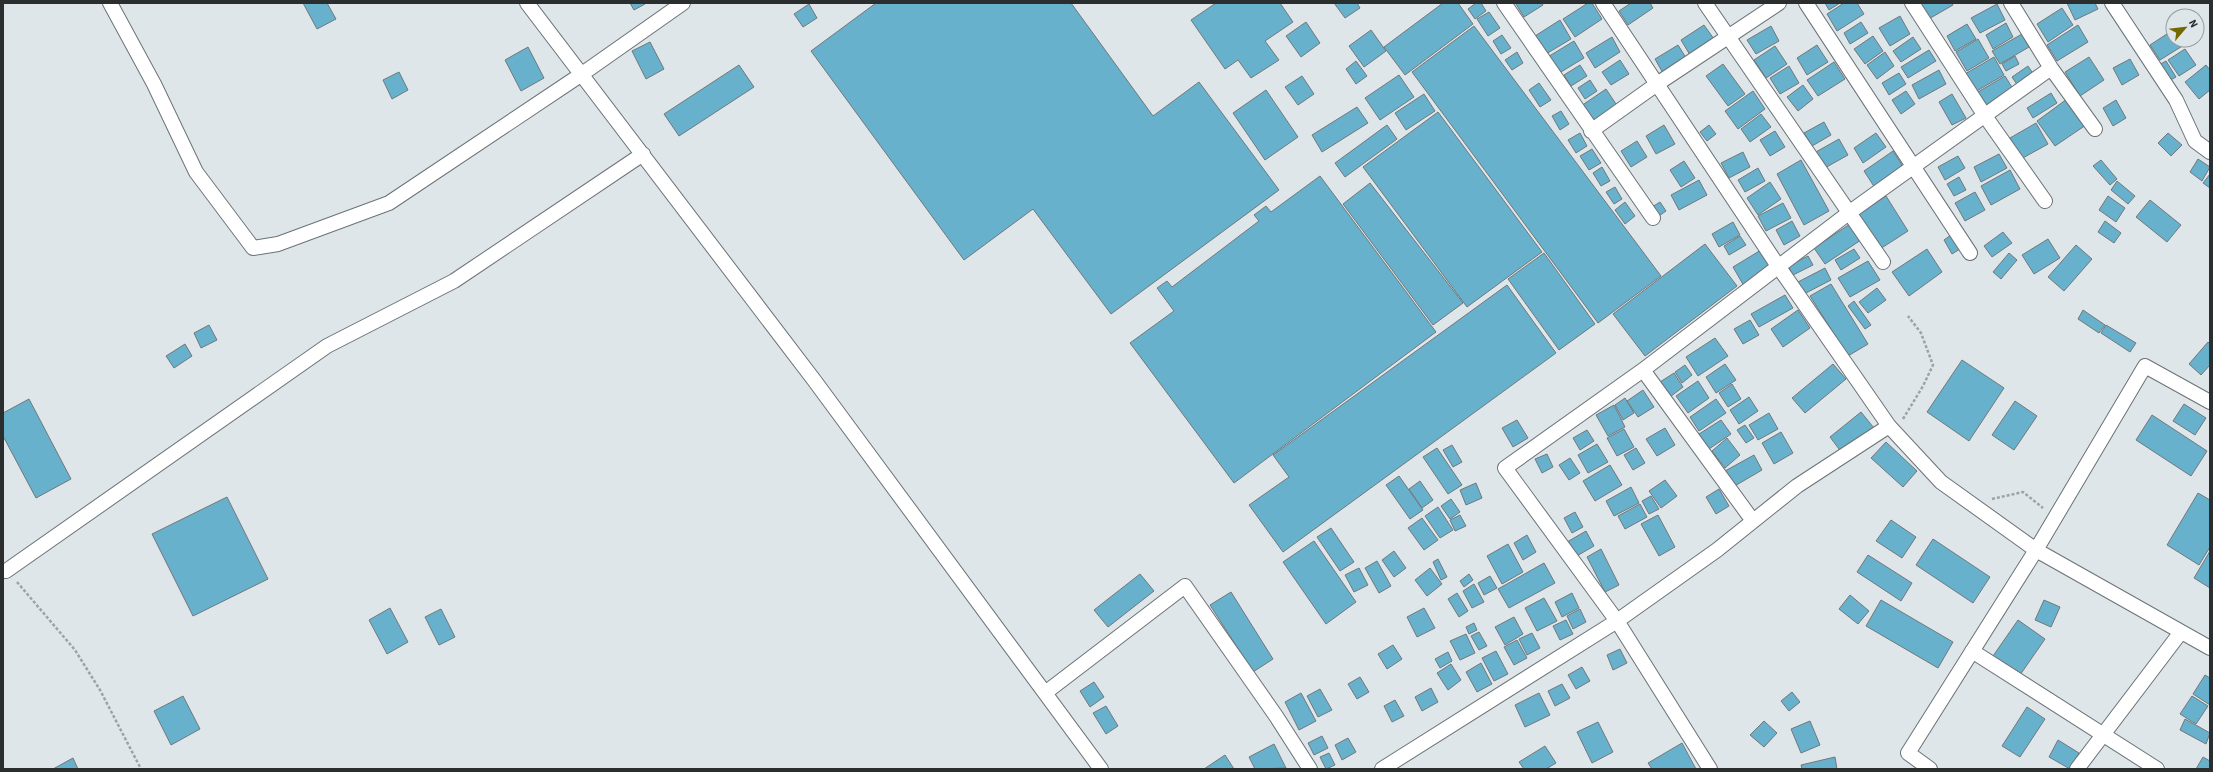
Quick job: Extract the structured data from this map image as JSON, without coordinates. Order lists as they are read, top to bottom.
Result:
{
  "north": "top right"
}
